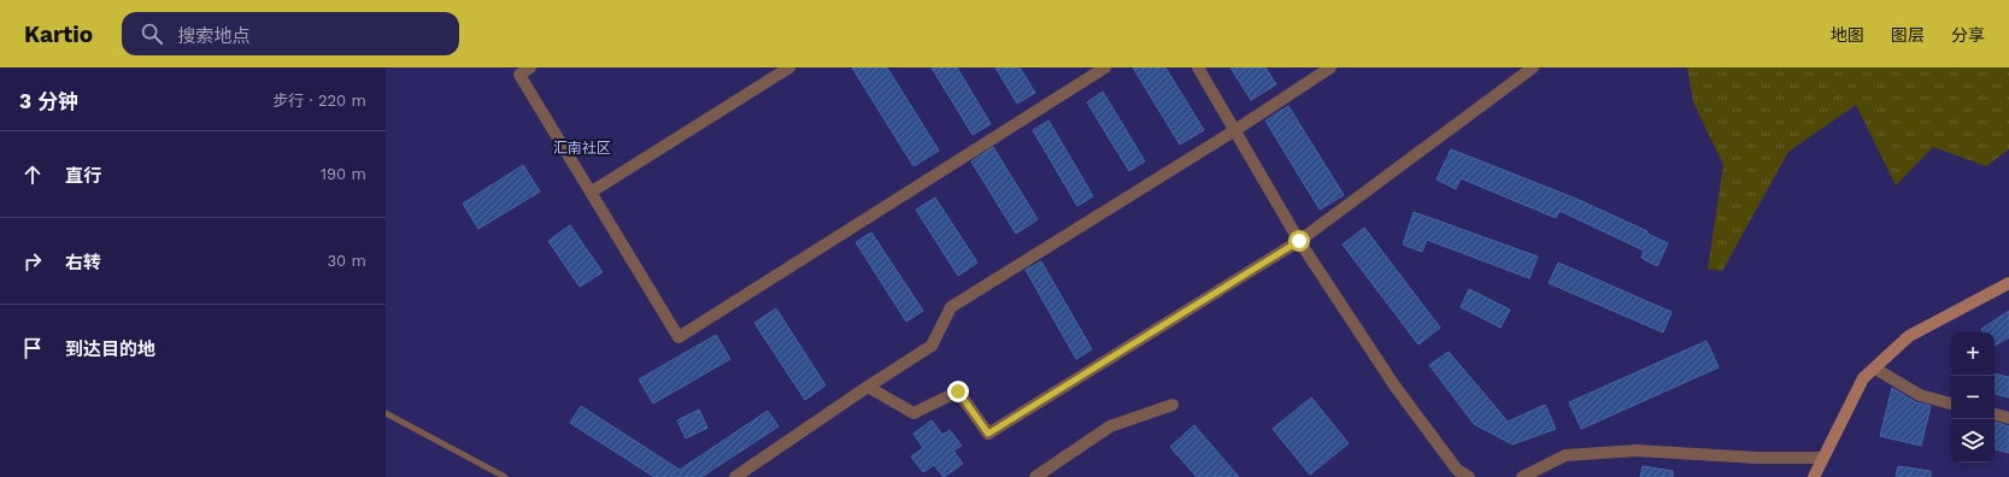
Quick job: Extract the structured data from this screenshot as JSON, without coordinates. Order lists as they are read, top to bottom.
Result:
{
  "districts": ["汇南社区"],
  "page": {
    "header": "Kartio",
    "search": "搜索地点",
    "nav": ["地图", "图层", "分享"],
    "heading": ["3 分钟", "步行 · 220 m"],
    "list": [
      ["直行", "190 m"],
      ["右转", "30 m"],
      "到达目的地"
    ],
    "map_buttons": ["+", "−"]
  }
}
